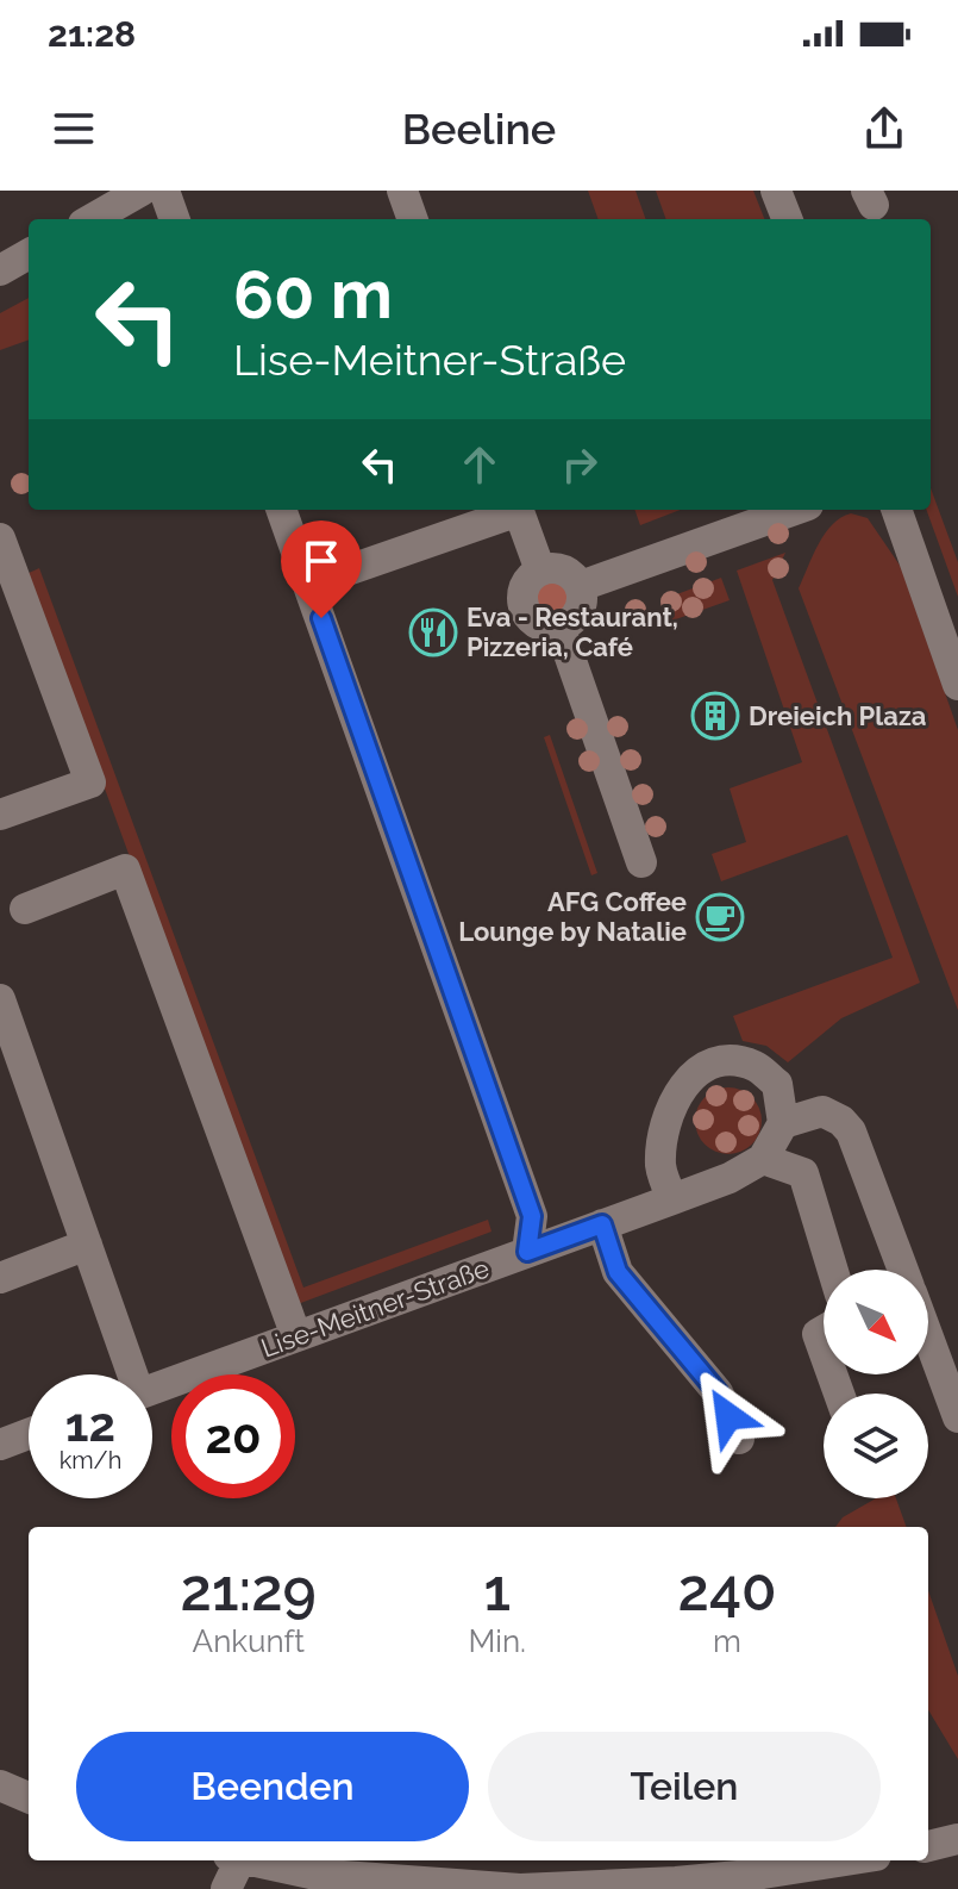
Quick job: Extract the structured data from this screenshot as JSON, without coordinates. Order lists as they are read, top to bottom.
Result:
{
  "streets": {
    "street": ["Lise-Meitner-Straße"]
  },
  "places": {
    "restaurant": ["Eva - Restaurant, Pizzeria, Café"],
    "building": ["Dreieich Plaza"],
    "cafe": ["AFG Coffee Lounge by Natalie"]
  },
  "north": "bottom right",
  "page": {
    "status": "21:28",
    "header": "Beeline",
    "turn": ["60 m", "Lise-Meitner-Straße"],
    "speed": "12 km/h",
    "limit": "20",
    "eta": [
      "21:29",
      "Ankunft",
      "1",
      "Min.",
      "240",
      "m"
    ],
    "buttons": ["Beenden", "Teilen"]
  }
}
